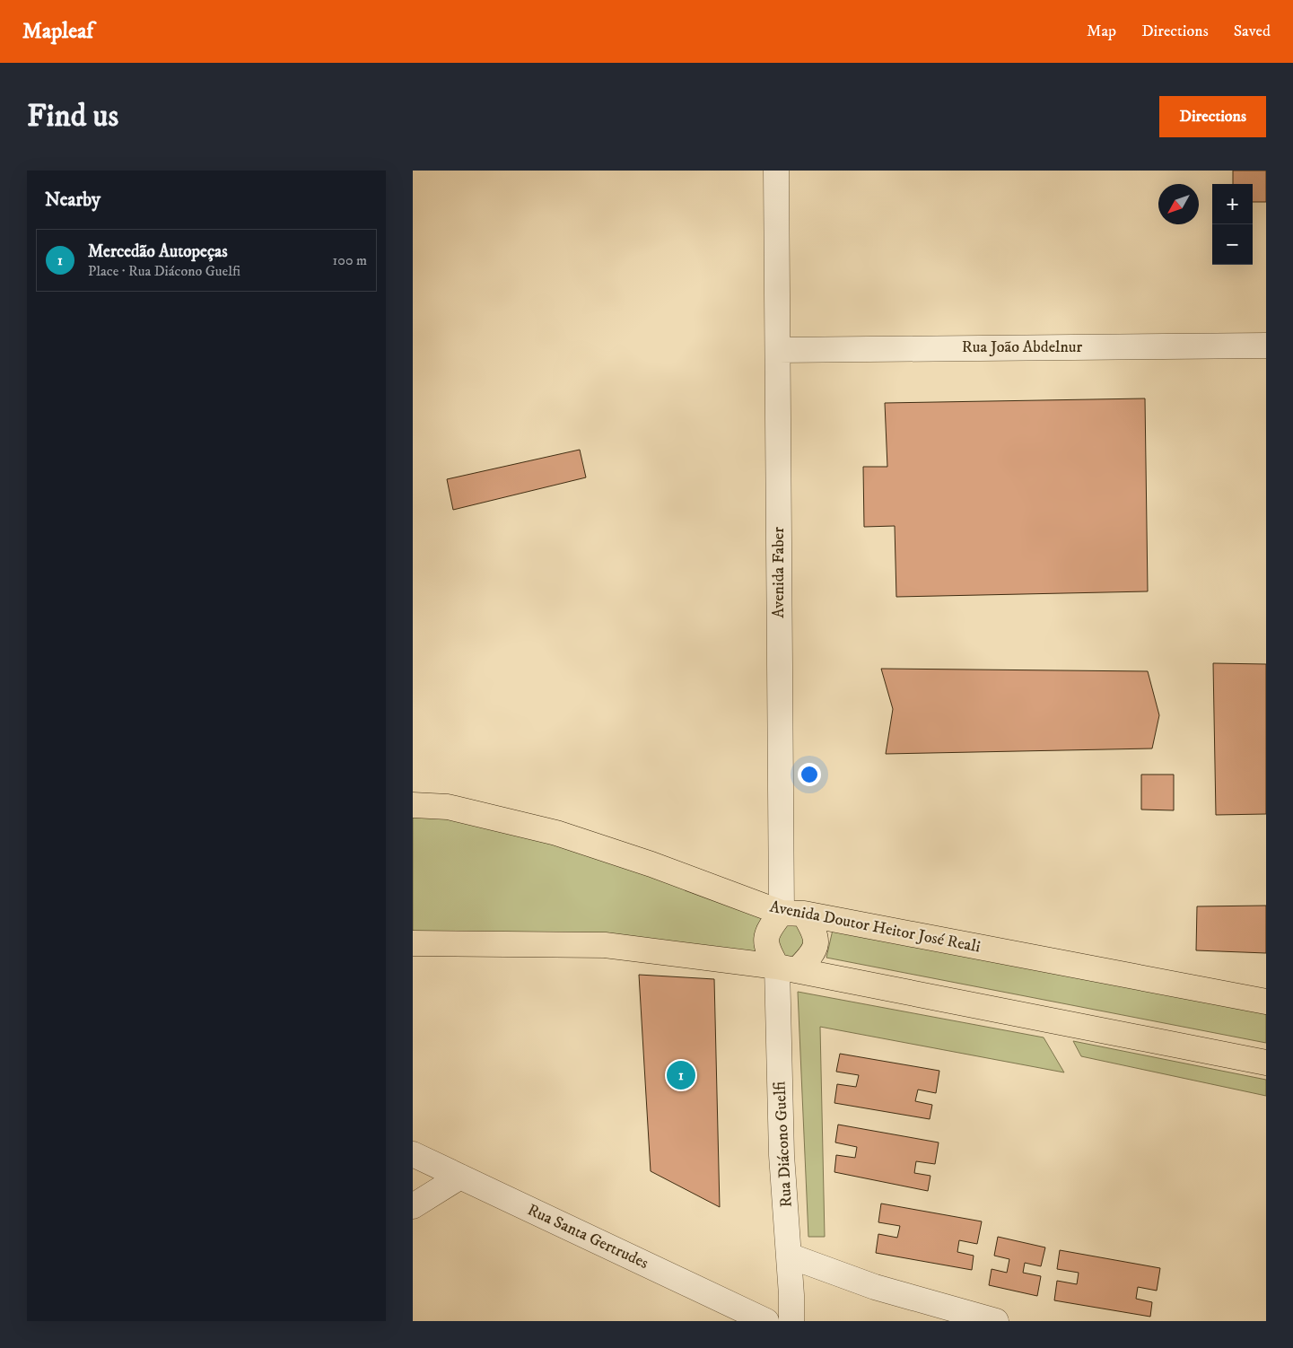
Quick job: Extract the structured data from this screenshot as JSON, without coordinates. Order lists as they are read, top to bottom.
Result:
{
  "streets": {
    "main road": ["Avenida Doutor Heitor José Reali"],
    "street": [
      "Rua João Abdelnur",
      "Avenida Faber",
      "Rua Diácono Guelfi",
      "Rua Santa Gertrudes"
    ]
  },
  "crossings": [
    ["Rua João Abdelnur", "Avenida Faber"],
    ["Avenida Faber", "Avenida Doutor Heitor José Reali"],
    ["Avenida Faber", "Rua Diácono Guelfi"],
    ["Avenida Doutor Heitor José Reali", "Rua Diácono Guelfi"]
  ],
  "north": "bottom left",
  "page": {
    "header": "Mapleaf",
    "nav": ["Map", "Directions", "Saved"],
    "buttons": "Directions",
    "title": "Find us",
    "heading": "Nearby",
    "map_buttons": ["+", "−"],
    "list": [
      {
        "mark": "1",
        "name": "Mercedão Autopeças",
        "note": "Place · Rua Diácono Guelfi",
        "value": "100 m"
      }
    ],
    "pins": "1"
  }
}
